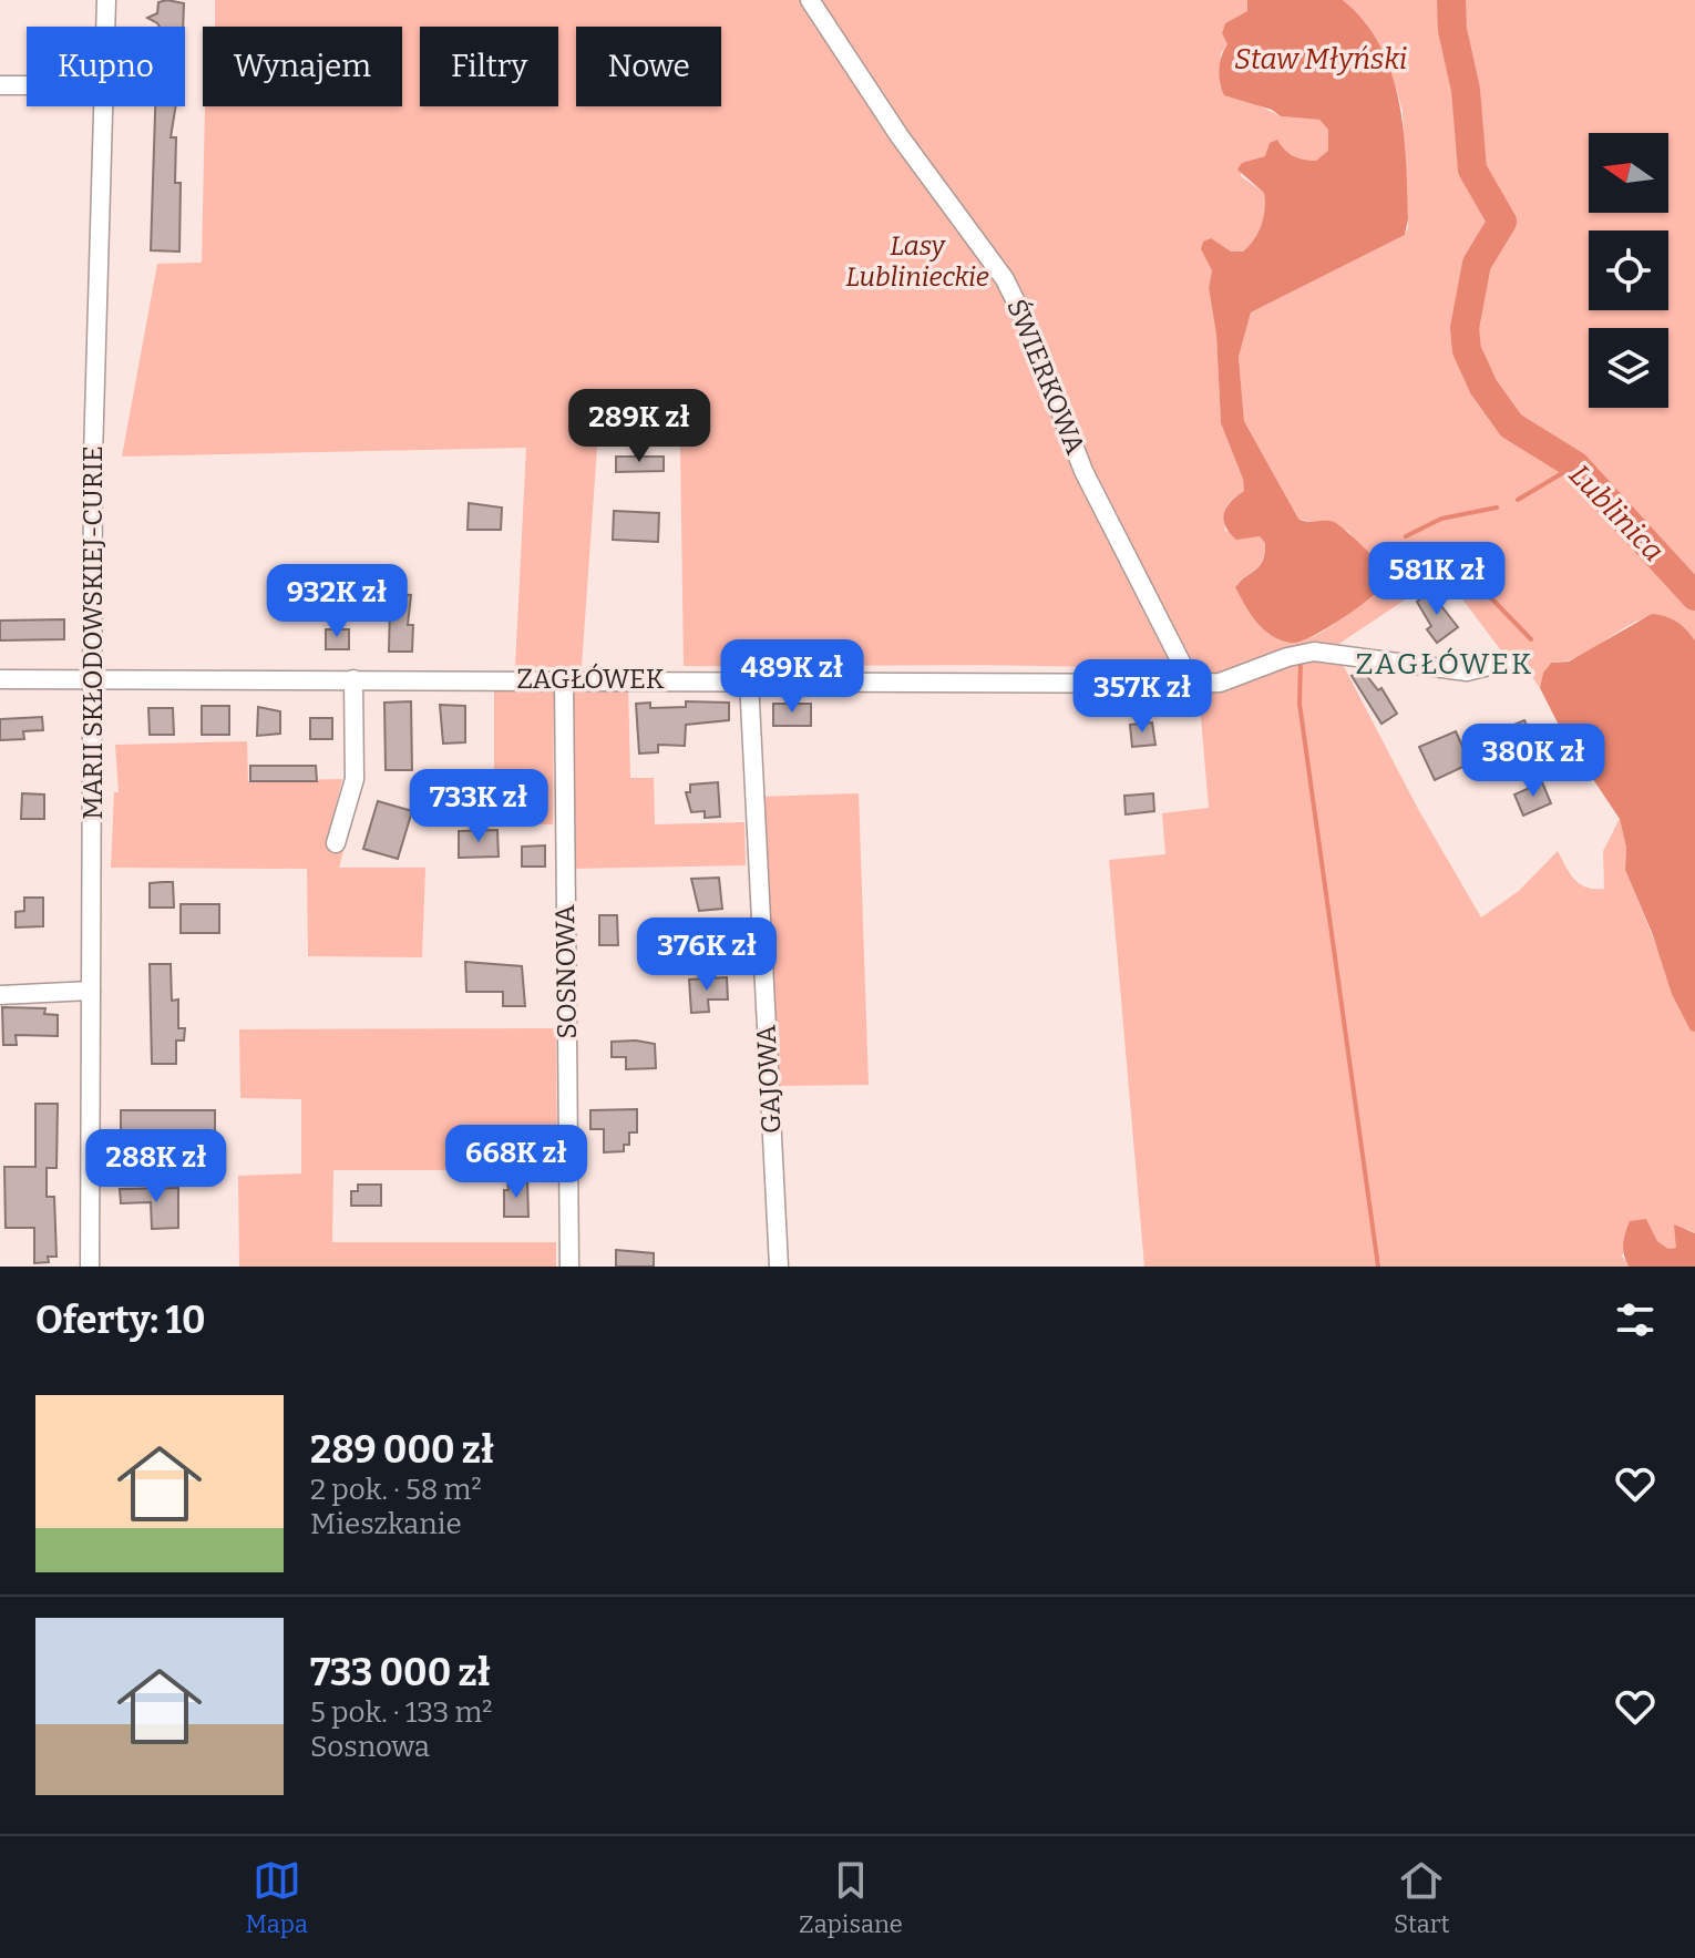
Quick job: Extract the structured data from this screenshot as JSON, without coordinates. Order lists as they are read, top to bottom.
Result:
{
  "streets": {
    "street": [
      "ŚWIERKOWA",
      "MARII SKŁODOWSKIEJ-CURIE",
      "ZAGŁÓWEK",
      "SOSNOWA",
      "GAJOWA"
    ]
  },
  "crossings": [
    ["ŚWIERKOWA", "ZAGŁÓWEK"],
    ["MARII SKŁODOWSKIEJ-CURIE", "ZAGŁÓWEK"],
    ["ZAGŁÓWEK", "SOSNOWA"],
    ["ZAGŁÓWEK", "GAJOWA"]
  ],
  "districts": ["ZAGŁÓWEK"],
  "water": ["Staw Młyński", "Lublinica"],
  "parks": ["Lasy Lublinieckie"],
  "north": "left",
  "page": {
    "chip": [
      "Kupno",
      "Wynajem",
      "Filtry",
      "Nowe"
    ],
    "price": [
      "289K zł",
      "581K zł",
      "932K zł",
      "489K zł",
      "357K zł",
      "380K zł",
      "733K zł",
      "376K zł",
      "668K zł",
      "288K zł"
    ],
    "heading": "Oferty: 10",
    "list": [
      {
        "name": "289 000 zł",
        "note": "2 pok. · 58 m² · Mieszkanie"
      },
      {
        "name": "733 000 zł",
        "note": "5 pok. · 133 m² · Sosnowa"
      }
    ],
    "tabs": ["Mapa", "Zapisane", "Start"]
  }
}
